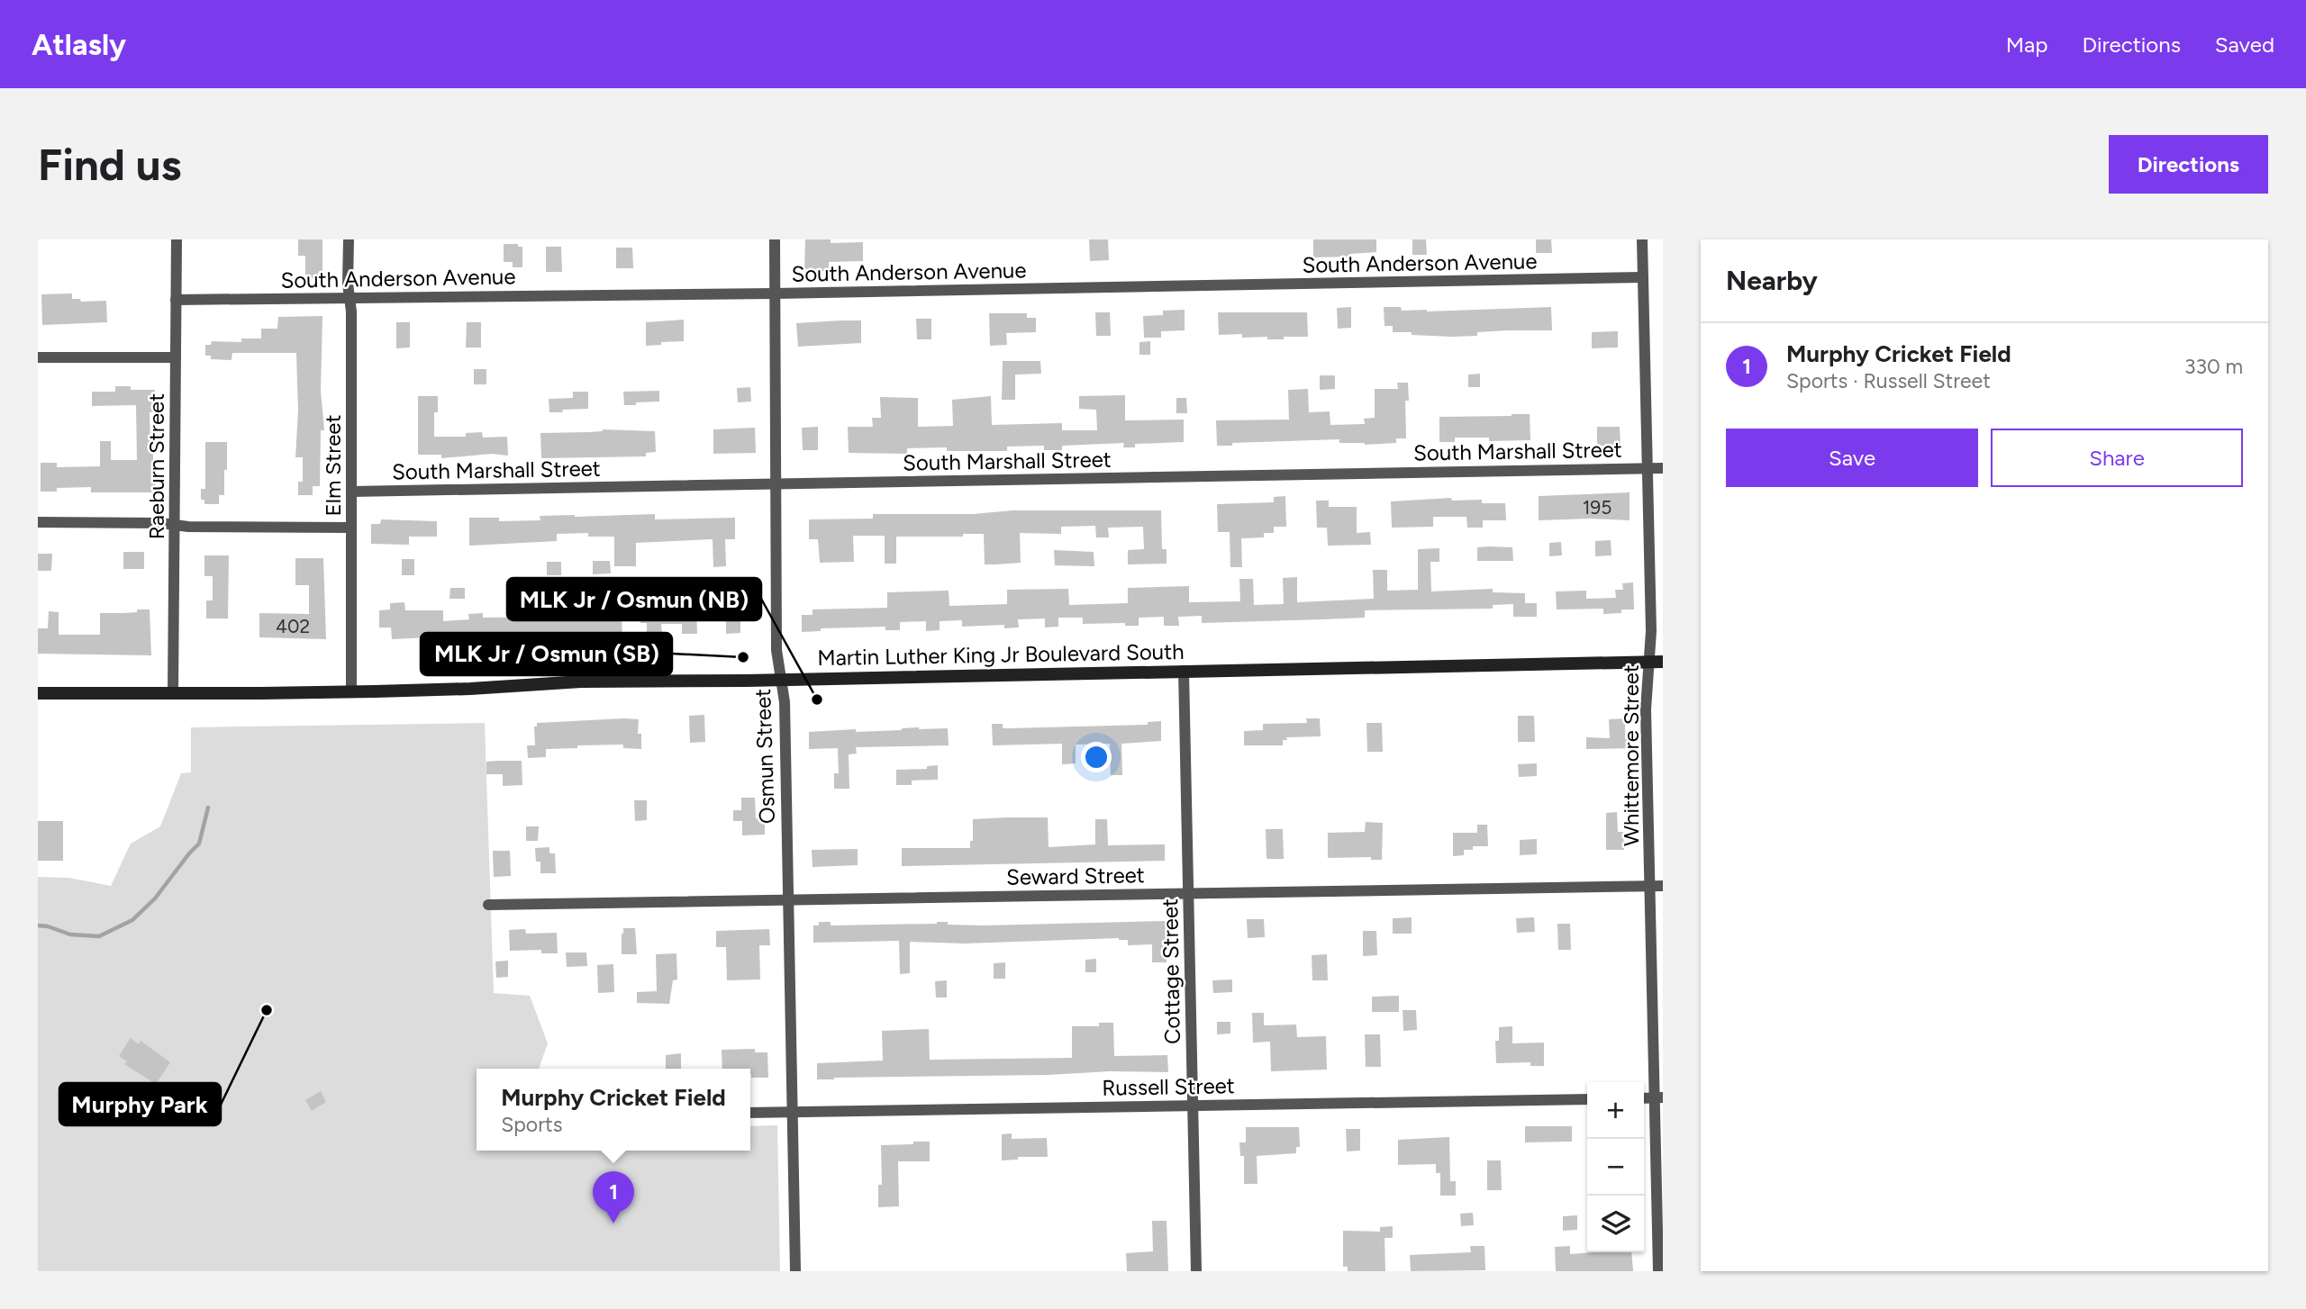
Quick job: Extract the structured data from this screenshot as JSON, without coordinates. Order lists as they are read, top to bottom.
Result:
{
  "streets": {
    "main road": ["Martin Luther King Jr Boulevard South"],
    "street": [
      "South Anderson Avenue",
      "South Marshall Street",
      "Elm Street",
      "Raeburn Street",
      "Whittemore Street",
      "Osmun Street",
      "Seward Street",
      "Cottage Street",
      "Russell Street"
    ]
  },
  "crossings": [
    ["South Anderson Avenue", "Elm Street"],
    ["South Anderson Avenue", "Raeburn Street"],
    ["South Anderson Avenue", "Whittemore Street"],
    ["South Anderson Avenue", "Osmun Street"],
    ["South Marshall Street", "Elm Street"],
    ["South Marshall Street", "Whittemore Street"],
    ["South Marshall Street", "Osmun Street"],
    ["Elm Street", "Martin Luther King Jr Boulevard South"],
    ["Raeburn Street", "Martin Luther King Jr Boulevard South"],
    ["Martin Luther King Jr Boulevard South", "Whittemore Street"],
    ["Martin Luther King Jr Boulevard South", "Osmun Street"],
    ["Martin Luther King Jr Boulevard South", "Cottage Street"],
    ["Whittemore Street", "Seward Street"],
    ["Osmun Street", "Seward Street"],
    ["Osmun Street", "Russell Street"],
    ["Seward Street", "Cottage Street"],
    ["Cottage Street", "Russell Street"]
  ],
  "places": ["MLK Jr / Osmun (SB)", "MLK Jr / Osmun (NB)", "Murphy Park"],
  "house_numbers": ["195", "402"],
  "page": {
    "header": "Atlasly",
    "nav": ["Map", "Directions", "Saved"],
    "buttons": [
      "Directions",
      ["Save", "Share"]
    ],
    "title": "Find us",
    "heading": "Nearby",
    "list": [
      {
        "mark": "1",
        "name": "Murphy Cricket Field",
        "note": "Sports · Russell Street",
        "value": "330 m"
      }
    ],
    "popup": ["Murphy Cricket Field", "Sports"],
    "map_buttons": ["+", "−"],
    "pins": "1"
  }
}
